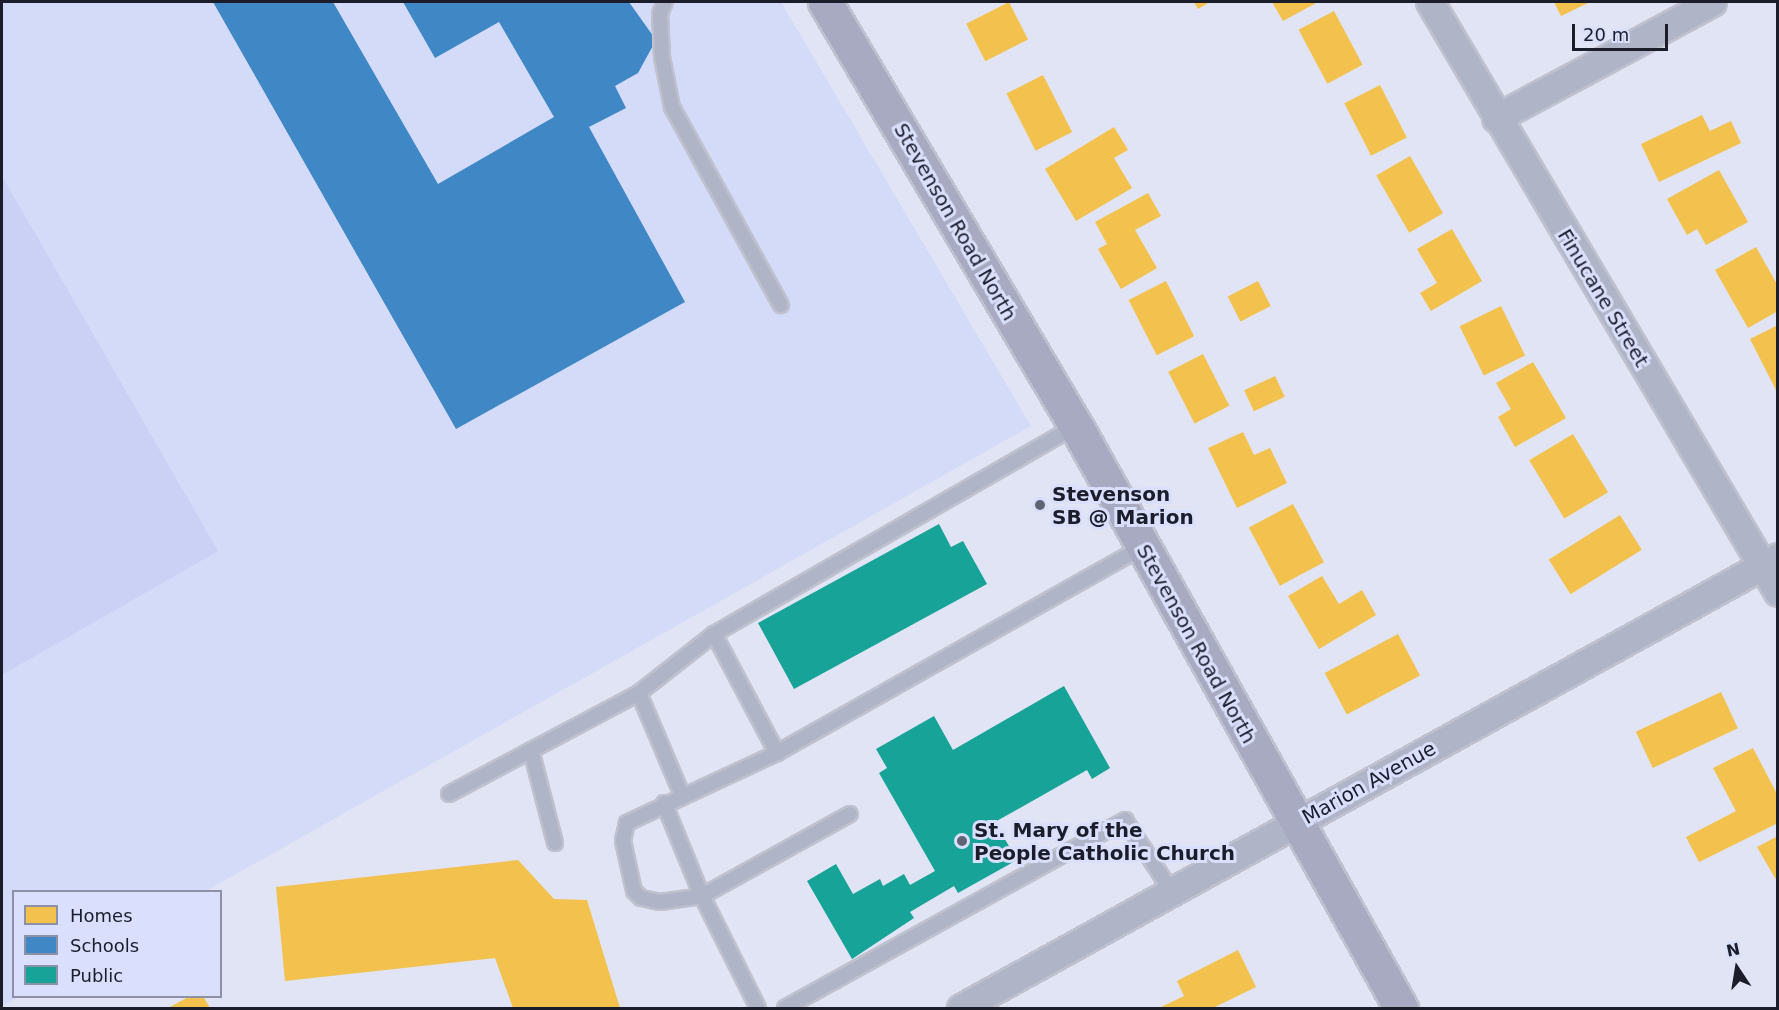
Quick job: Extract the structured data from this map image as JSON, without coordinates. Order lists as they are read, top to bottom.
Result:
{
  "streets": {
    "main road": ["Stevenson Road North"],
    "street": ["Finucane Street", "Marion Avenue"]
  },
  "crossings": [
    ["Stevenson Road North", "Marion Avenue"],
    ["Finucane Street", "Marion Avenue"]
  ],
  "places": ["Stevenson SB @ Marion", "St. Mary of the People Catholic Church"],
  "legend": ["Homes", "Schools", "Public"],
  "scale_bar": "20 m",
  "north": "top"
}
